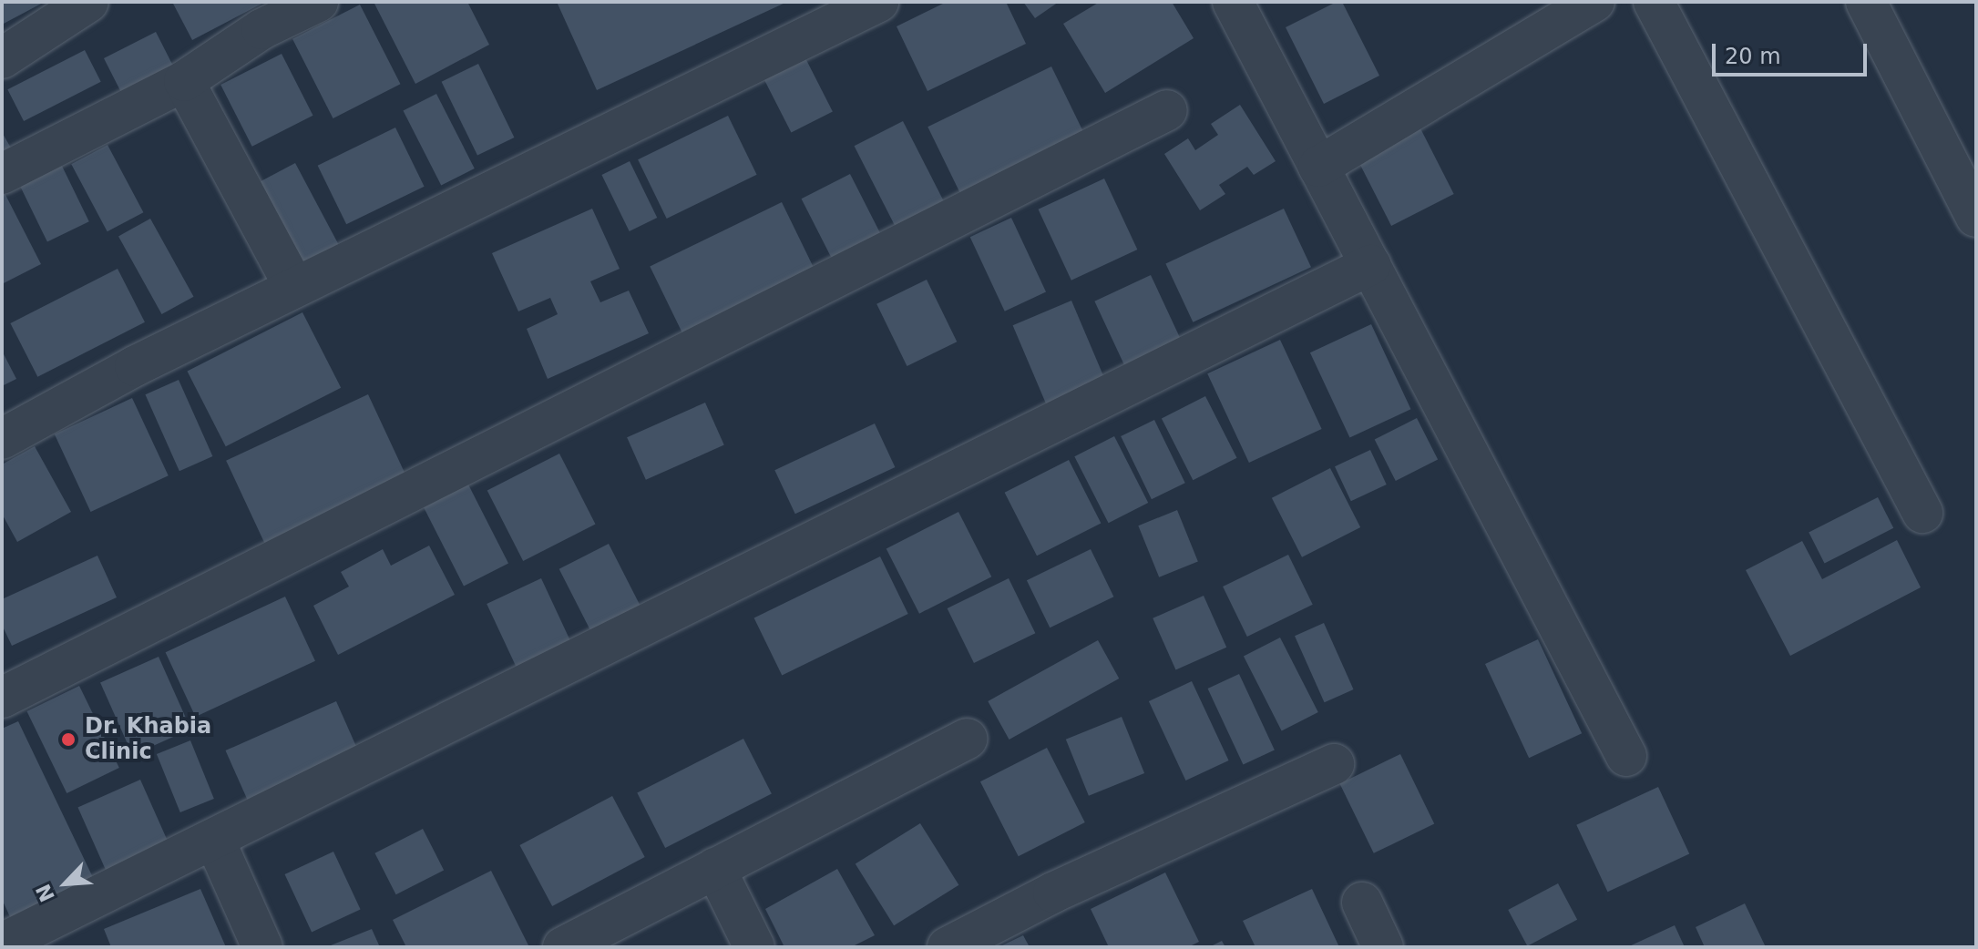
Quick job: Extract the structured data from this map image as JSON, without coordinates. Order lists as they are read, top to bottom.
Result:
{
  "places": ["Dr. Khabia Clinic"],
  "scale_bar": "20 m",
  "north": "bottom left"
}
